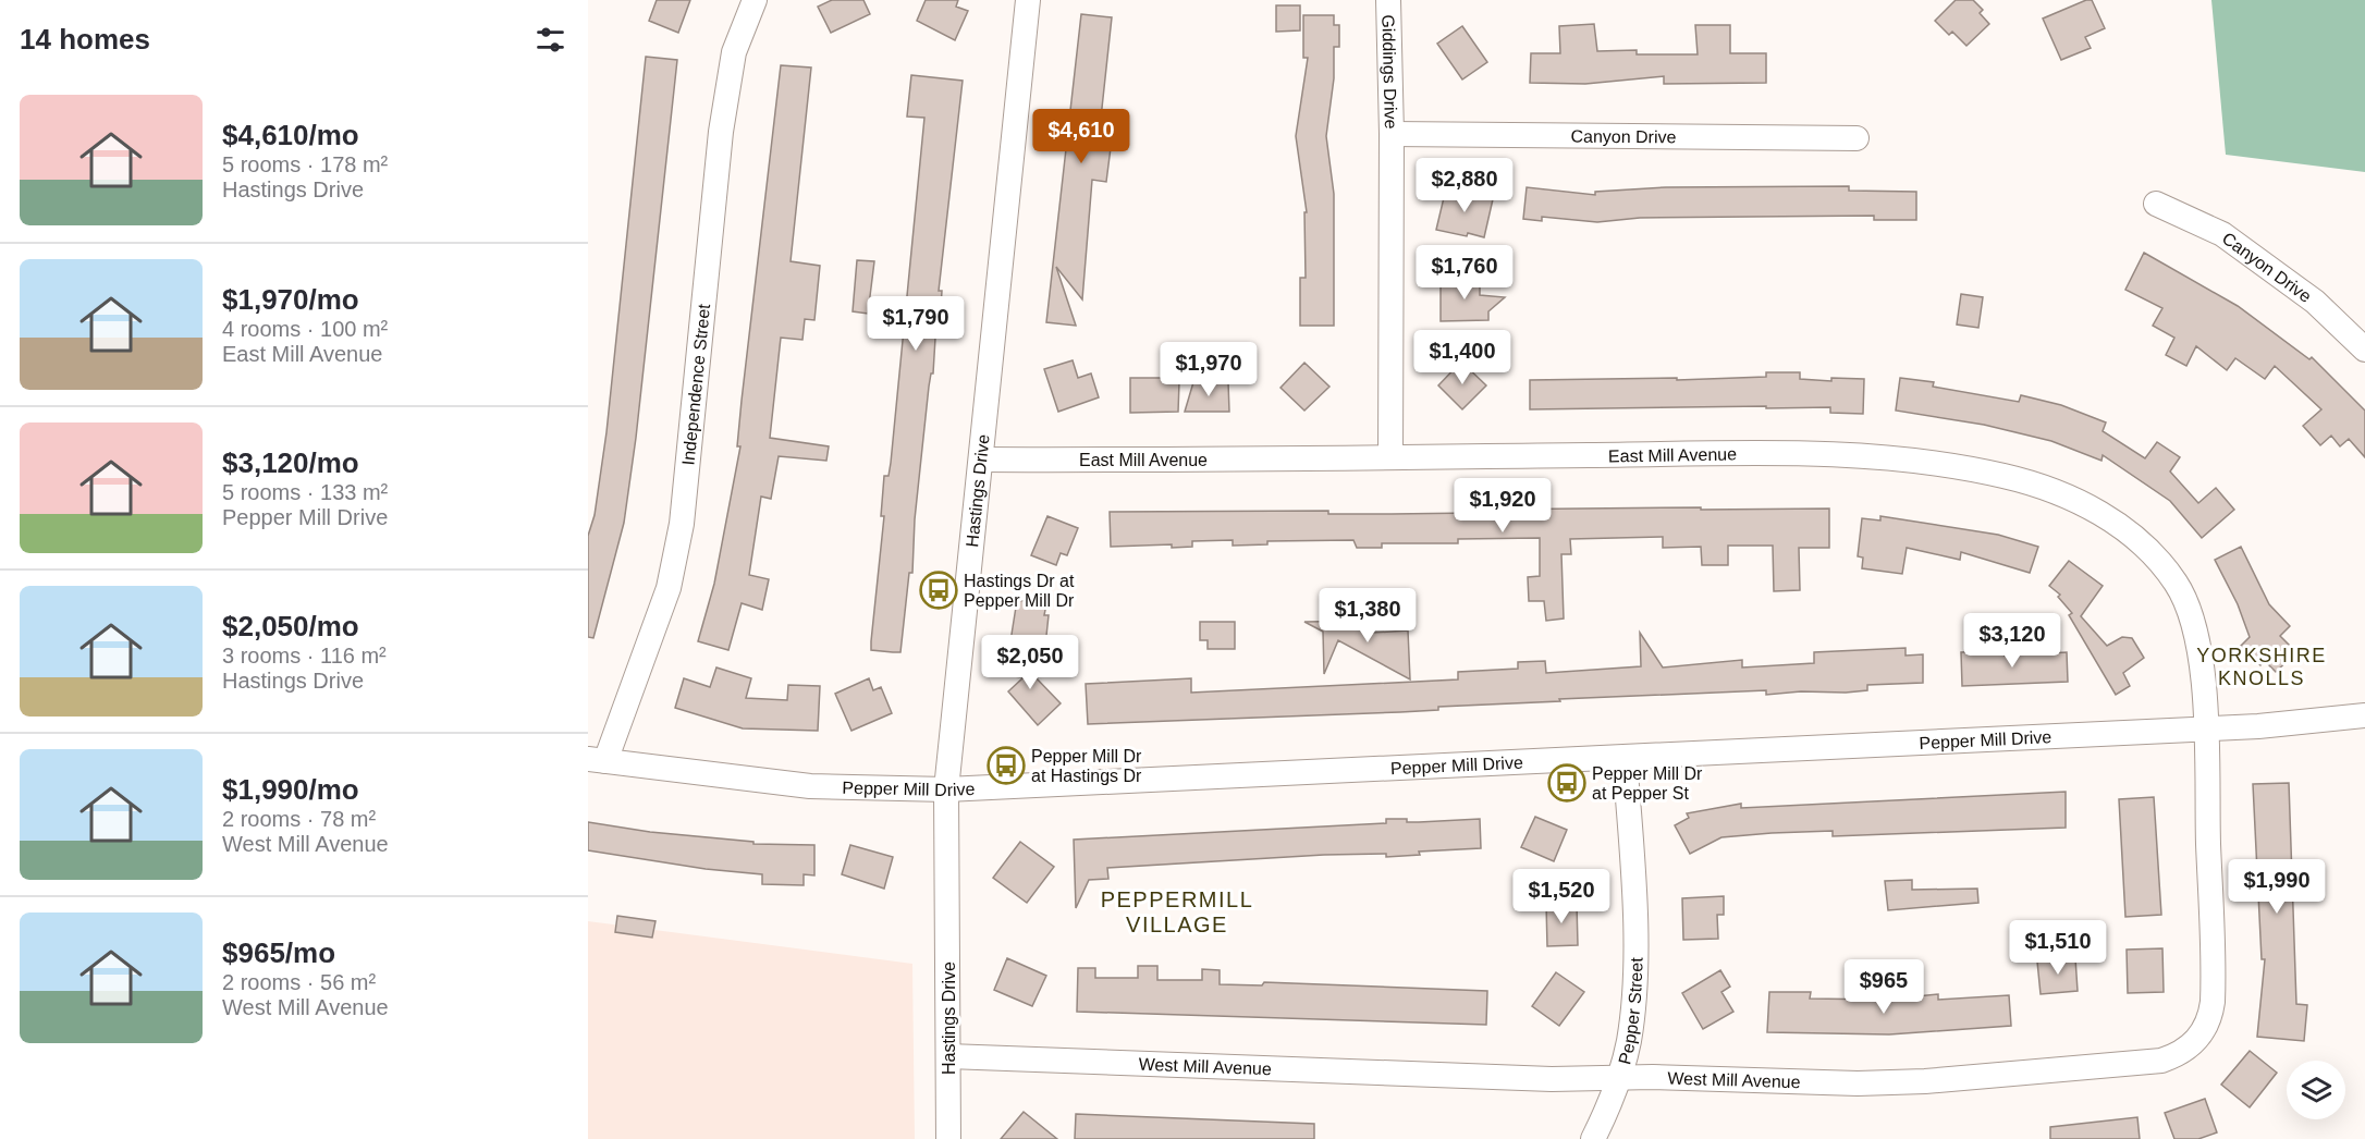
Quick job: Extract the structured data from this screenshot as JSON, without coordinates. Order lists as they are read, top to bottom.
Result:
{
  "streets": {
    "street": [
      "Giddings Drive",
      "Canyon Drive",
      "Independence Street",
      "East Mill Avenue",
      "Hastings Drive",
      "Pepper Mill Drive",
      "Pepper Street",
      "West Mill Avenue"
    ]
  },
  "crossings": [
    ["Giddings Drive", "Canyon Drive"],
    ["Giddings Drive", "East Mill Avenue"],
    ["Independence Street", "Pepper Mill Drive"],
    ["East Mill Avenue", "Hastings Drive"],
    ["East Mill Avenue", "Pepper Mill Drive"],
    ["East Mill Avenue", "West Mill Avenue"],
    ["Hastings Drive", "Pepper Mill Drive"],
    ["Hastings Drive", "West Mill Avenue"],
    ["Pepper Mill Drive", "Pepper Street"],
    ["Pepper Mill Drive", "West Mill Avenue"],
    ["Pepper Street", "West Mill Avenue"]
  ],
  "districts": ["YORKSHIRE KNOLLS", "PEPPERMILL VILLAGE"],
  "places": {
    "bus stop": ["Hastings Dr at Pepper Mill Dr", "Pepper Mill Dr at Hastings Dr", "Pepper Mill Dr at Pepper St"]
  },
  "page": {
    "heading": "14 homes",
    "list": [
      {
        "name": "$4,610/mo",
        "note": "5 rooms · 178 m² · Hastings Drive"
      },
      {
        "name": "$1,970/mo",
        "note": "4 rooms · 100 m² · East Mill Avenue"
      },
      {
        "name": "$3,120/mo",
        "note": "5 rooms · 133 m² · Pepper Mill Drive"
      },
      {
        "name": "$2,050/mo",
        "note": "3 rooms · 116 m² · Hastings Drive"
      },
      {
        "name": "$1,990/mo",
        "note": "2 rooms · 78 m² · West Mill Avenue"
      },
      {
        "name": "$965/mo",
        "note": "2 rooms · 56 m² · West Mill Avenue"
      }
    ],
    "price": [
      "$4,610",
      "$2,880",
      "$1,760",
      "$1,790",
      "$1,400",
      "$1,970",
      "$1,920",
      "$1,380",
      "$3,120",
      "$2,050",
      "$1,990",
      "$1,520",
      "$1,510",
      "$965"
    ]
  }
}
